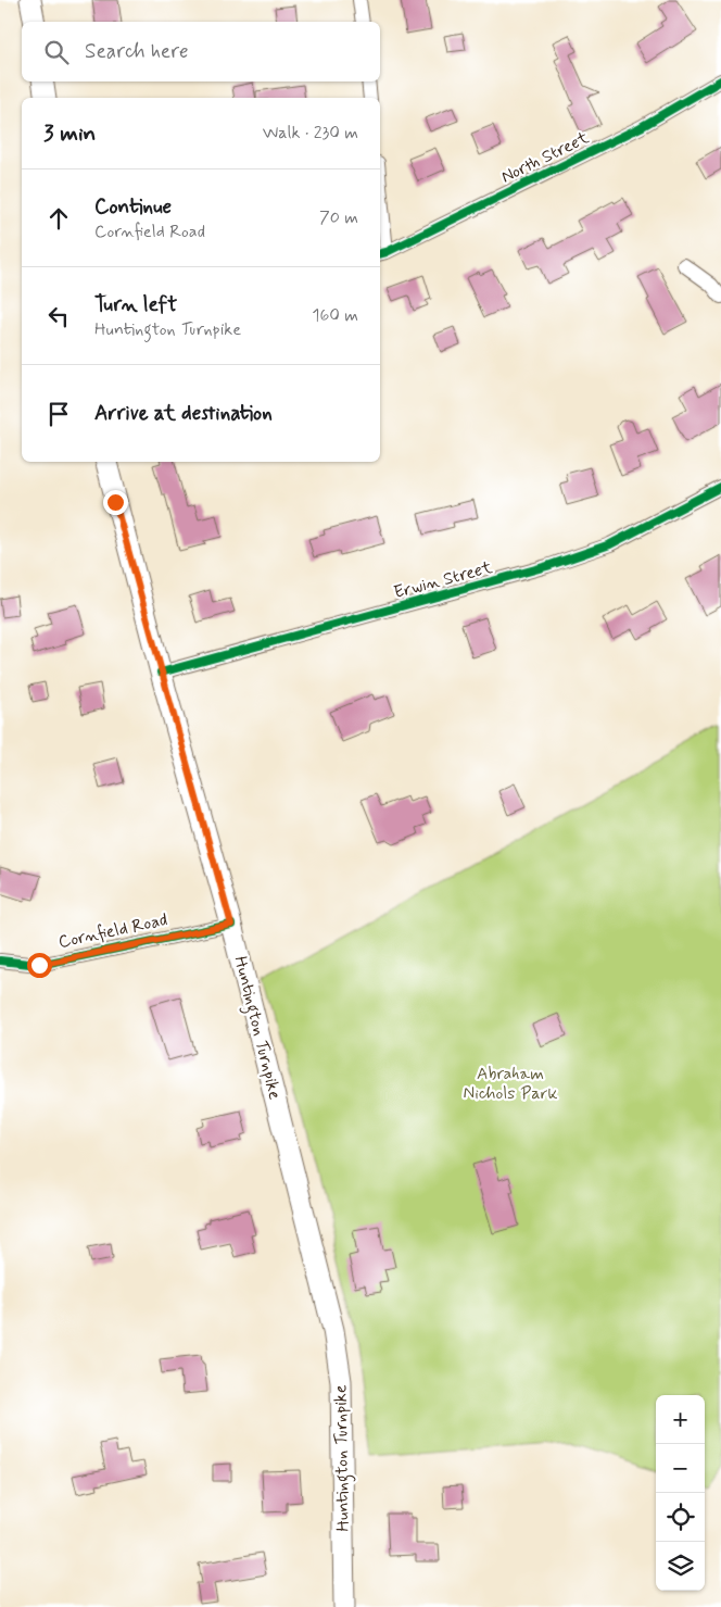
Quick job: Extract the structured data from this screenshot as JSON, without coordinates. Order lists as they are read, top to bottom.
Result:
{
  "streets": {
    "main road": ["Huntington Turnpike"],
    "street": ["North Street", "Erwin Street", "Cornfield Road"]
  },
  "crossings": [
    ["Erwin Street", "Huntington Turnpike"],
    ["Cornfield Road", "Huntington Turnpike"]
  ],
  "parks": ["Abraham Nichols Park"],
  "page": {
    "search": "Search here",
    "heading": ["3 min", "Walk · 230 m"],
    "list": [
      ["Continue", "Cornfield Road", "70 m"],
      ["Turn left", "Huntington Turnpike", "160 m"],
      "Arrive at destination"
    ],
    "map_buttons": ["+", "−"]
  }
}
